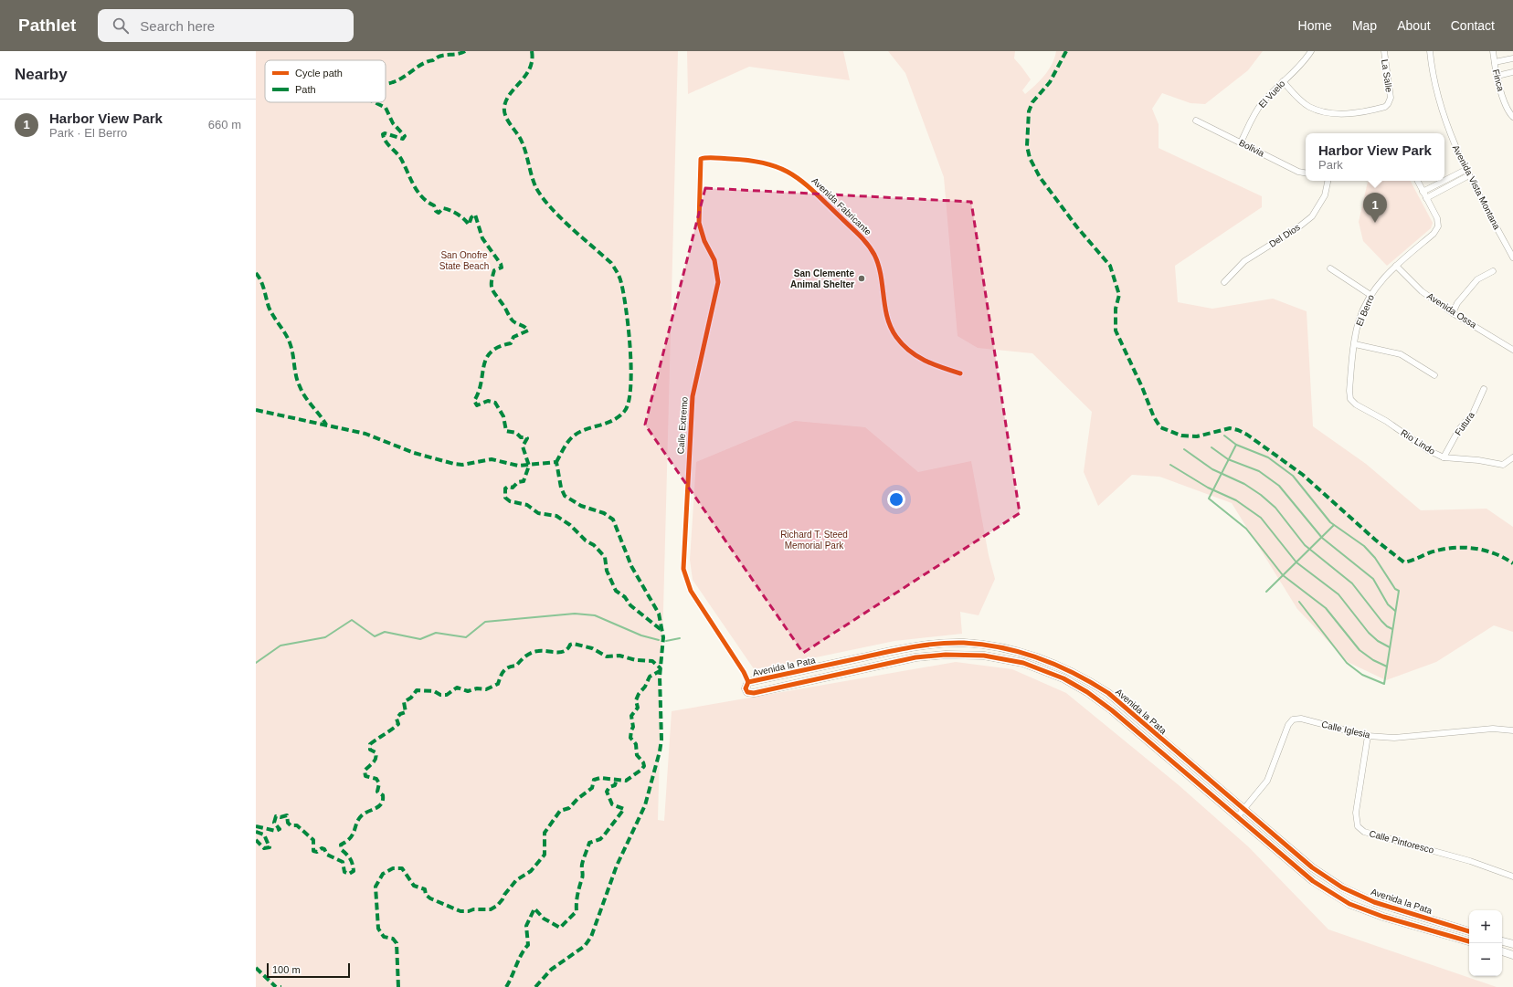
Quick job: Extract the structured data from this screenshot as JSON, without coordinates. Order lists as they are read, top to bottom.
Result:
{
  "streets": {
    "main road": ["Avenida la Pata"],
    "street": [
      "La Salle",
      "Finca",
      "El Vuelo",
      "Bolivia",
      "Avenida Vista Montana",
      "Avenida Fabricante",
      "Del Dios",
      "El Berro",
      "Avenida Ossa",
      "Futura",
      "Calle Extremo",
      "Rio Lindo",
      "Calle Iglesia",
      "Calle Pintoresco"
    ]
  },
  "crossings": [
    ["La Salle", "El Vuelo"],
    ["El Vuelo", "Bolivia"],
    ["Avenida Fabricante", "Calle Extremo"],
    ["El Berro", "Avenida Ossa"],
    ["El Berro", "Rio Lindo"],
    ["Futura", "Rio Lindo"],
    ["Calle Extremo", "Avenida la Pata"],
    ["Avenida la Pata", "Calle Iglesia"],
    ["Calle Iglesia", "Calle Pintoresco"]
  ],
  "parks": ["San Onofre State Beach", "Richard T. Steed Memorial Park"],
  "places": ["San Clemente Animal Shelter"],
  "legend": ["Cycle path", "Path"],
  "scale_bar": "100 m",
  "page": {
    "header": "Pathlet",
    "search": "Search here",
    "nav": [
      "Home",
      "Map",
      "About",
      "Contact"
    ],
    "heading": "Nearby",
    "list": [
      {
        "mark": "1",
        "name": "Harbor View Park",
        "note": "Park · El Berro",
        "value": "660 m"
      }
    ],
    "popup": ["Harbor View Park", "Park"],
    "pins": "1",
    "map_buttons": ["+", "−"],
    "scale": "100 m"
  }
}
